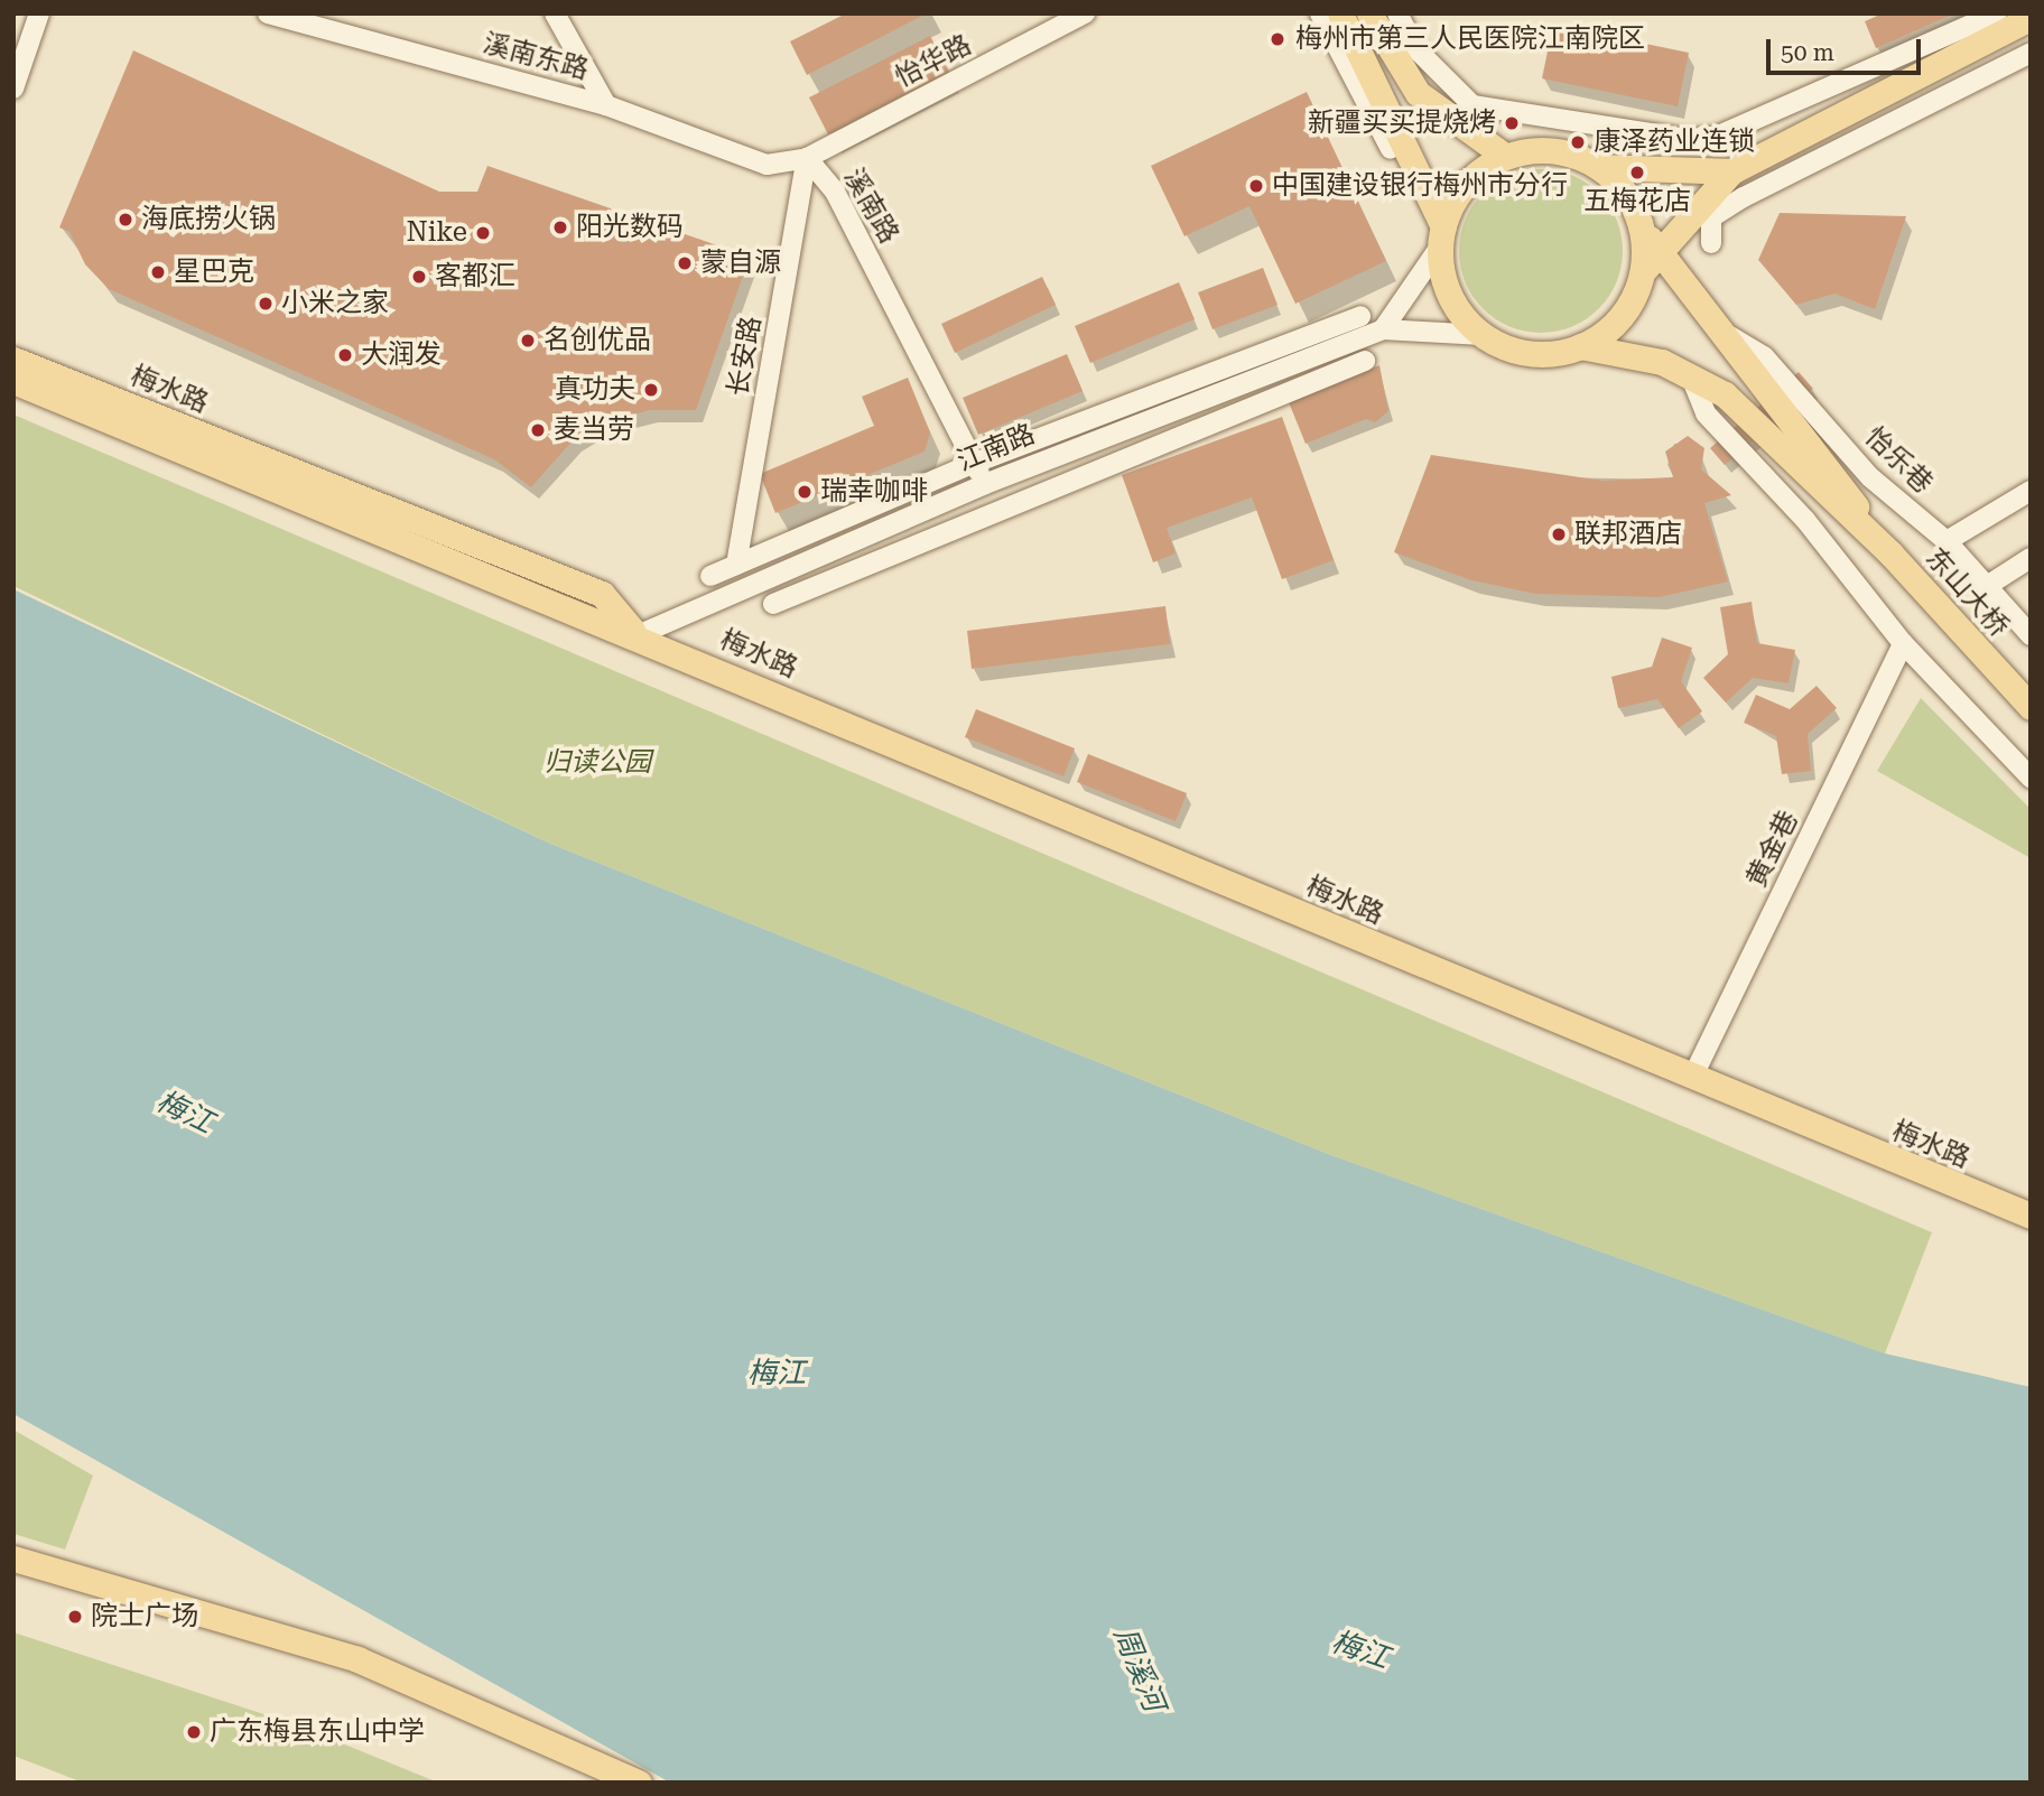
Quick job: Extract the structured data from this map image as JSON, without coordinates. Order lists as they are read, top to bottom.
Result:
{
  "streets": {
    "main road": ["梅水路", "东山大桥"],
    "street": [
      "溪南东路",
      "怡华路",
      "溪南路",
      "长安路",
      "江南路",
      "怡乐巷",
      "黄金巷"
    ]
  },
  "crossings": [
    ["溪南东路", "溪南路"],
    ["怡华路", "溪南路"],
    ["怡华路", "长安路"],
    ["溪南路", "长安路"],
    ["溪南路", "江南路"],
    ["梅水路", "江南路"],
    ["梅水路", "黄金巷"]
  ],
  "water": ["梅江", "周溪河"],
  "parks": ["归读公园"],
  "places": [
    "梅州市第三人民医院江南院区",
    "新疆买买提烧烤",
    "康泽药业连锁",
    "五梅花店",
    "中国建设银行梅州市分行",
    "海底捞火锅",
    "阳光数码",
    "Nike",
    "蒙自源",
    "星巴克",
    "客都汇",
    "小米之家",
    "名创优品",
    "大润发",
    "真功夫",
    "麦当劳",
    "瑞幸咖啡",
    "联邦酒店",
    "院士广场",
    "广东梅县东山中学"
  ],
  "scale_bar": "50 m"
}
